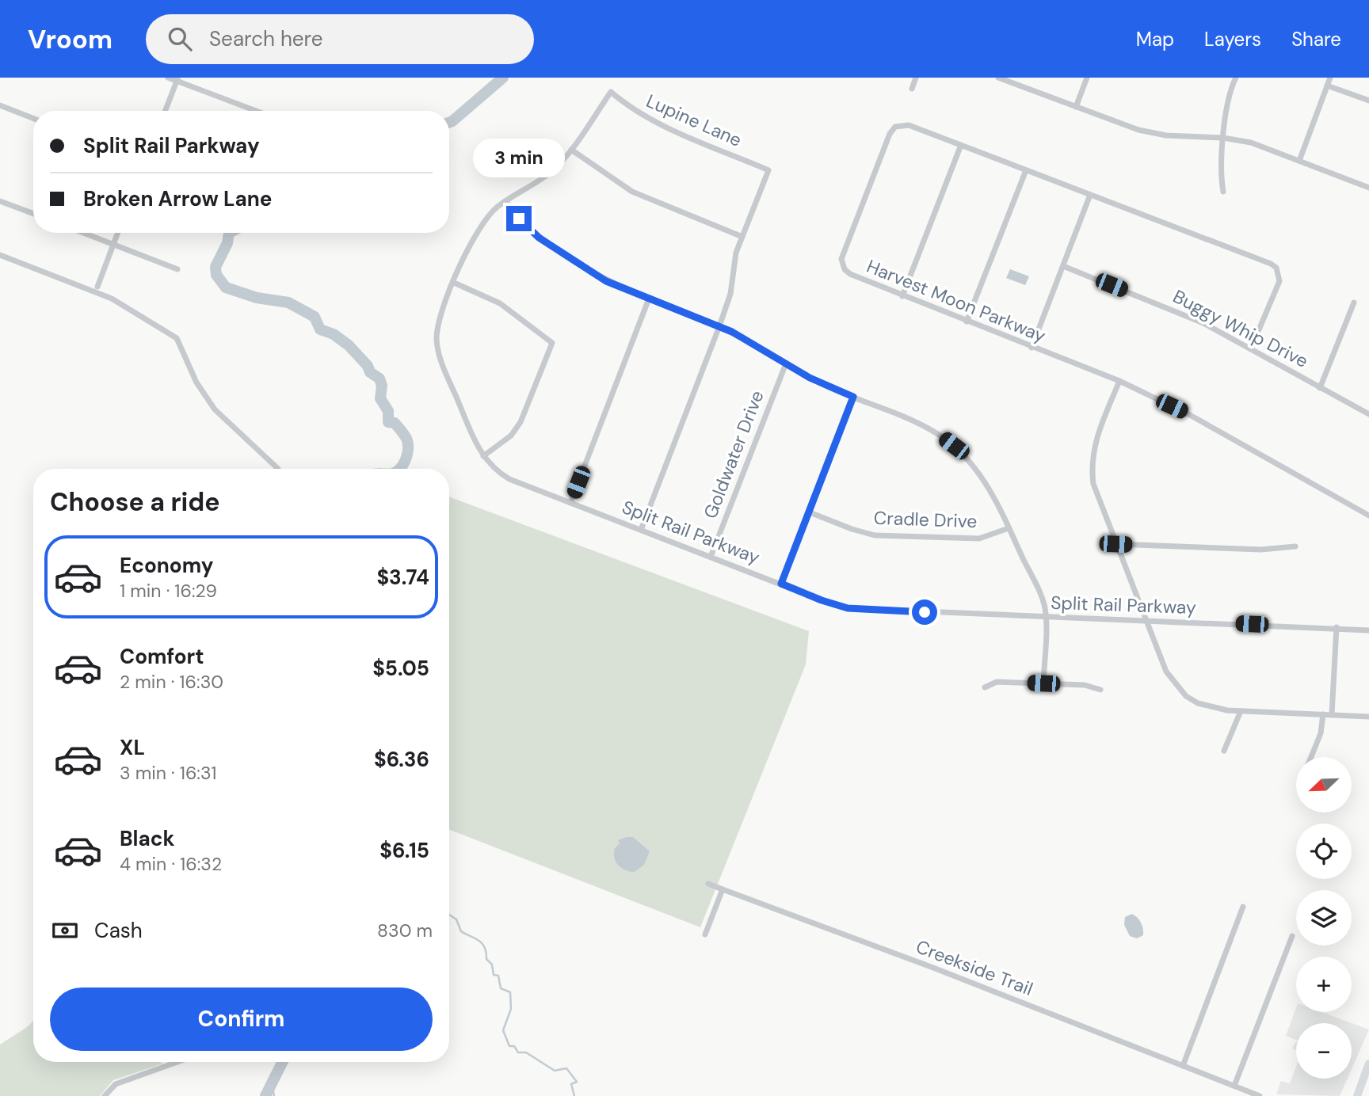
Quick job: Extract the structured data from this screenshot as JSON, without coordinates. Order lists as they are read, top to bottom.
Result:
{
  "streets": {
    "street": [
      "Lupine Lane",
      "Harvest Moon Parkway",
      "Buggy Whip Drive",
      "Goldwater Drive",
      "Cradle Drive",
      "Split Rail Parkway",
      "Creekside Trail"
    ]
  },
  "crossings": [
    ["Lupine Lane", "Split Rail Parkway"],
    ["Harvest Moon Parkway", "Buggy Whip Drive"],
    ["Goldwater Drive", "Split Rail Parkway"]
  ],
  "north": "bottom left",
  "page": {
    "header": "Vroom",
    "search": "Search here",
    "nav": ["Map", "Layers", "Share"],
    "banner": ["Split Rail Parkway", "Broken Arrow Lane"],
    "bubble": "3 min",
    "heading": "Choose a ride",
    "list": [
      {
        "name": "Economy",
        "note": "1 min · 16:29",
        "value": "$3.74"
      },
      {
        "name": "Comfort",
        "note": "2 min · 16:30",
        "value": "$5.05"
      },
      {
        "name": "XL",
        "note": "3 min · 16:31",
        "value": "$6.36"
      },
      {
        "name": "Black",
        "note": "4 min · 16:32",
        "value": "$6.15"
      }
    ],
    "map_buttons": ["+", "−"],
    "pay": ["Cash", "830 m"],
    "buttons": "Confirm"
  }
}
